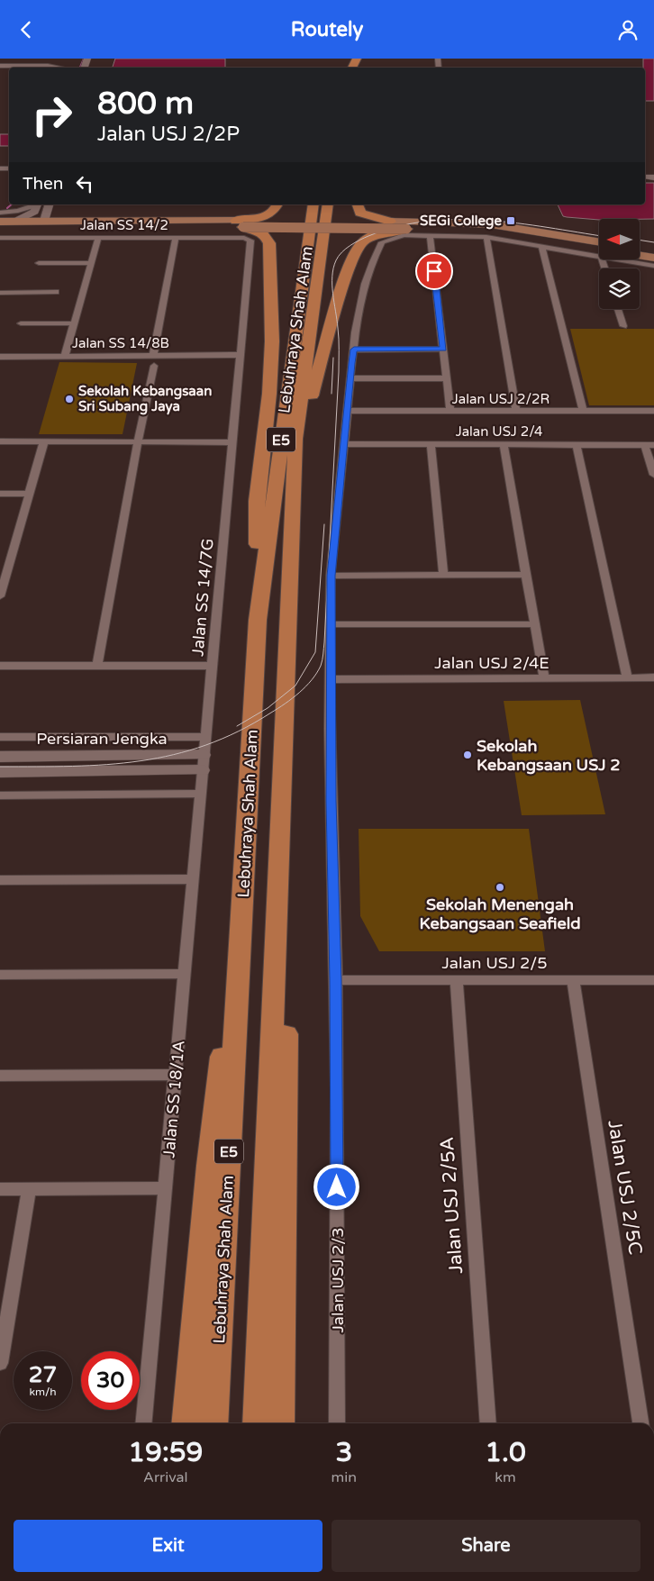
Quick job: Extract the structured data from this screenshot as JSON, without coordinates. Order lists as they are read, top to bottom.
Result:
{
  "streets": {
    "highway": ["Lebuhraya Shah Alam", "E5"],
    "main road": ["Persiaran Jengka"],
    "street": [
      "Jalan SS 14/2",
      "Jalan SS 14/8B",
      "Jalan USJ 2/2R",
      "Jalan USJ 2/4",
      "Jalan SS 14/7G",
      "Jalan USJ 2/4E",
      "Jalan USJ 2/5",
      "Jalan SS 18/1A",
      "Jalan USJ 2/5C",
      "Jalan USJ 2/5A",
      "Jalan USJ 2/3"
    ]
  },
  "crossings": [
    ["Jalan SS 14/2", "Jalan SS 14/7G"],
    ["Jalan SS 14/8B", "Jalan SS 14/7G"],
    ["Jalan USJ 2/2R", "Jalan USJ 2/3"],
    ["Jalan USJ 2/4", "Jalan USJ 2/3"],
    ["Jalan SS 14/7G", "Persiaran Jengka"],
    ["Jalan SS 14/7G", "Jalan SS 18/1A"],
    ["Jalan USJ 2/4E", "Jalan USJ 2/3"],
    ["Persiaran Jengka", "Jalan SS 18/1A"],
    ["Jalan USJ 2/5", "Jalan USJ 2/5C"],
    ["Jalan USJ 2/5", "Jalan USJ 2/5A"],
    ["Jalan USJ 2/5", "Jalan USJ 2/3"]
  ],
  "places": {
    "transit": ["SEGi College"],
    "other": ["Sekolah Kebangsaan Sri Subang Jaya", "Sekolah Kebangsaan USJ 2", "Sekolah Menengah Kebangsaan Seafield"]
  },
  "north": "left",
  "page": {
    "header": "Routely",
    "turn": ["800 m", "Jalan USJ 2/2P"],
    "then": "Then",
    "speed": "27 km/h",
    "limit": "30",
    "eta": [
      "19:59",
      "Arrival",
      "3",
      "min",
      "1.0",
      "km"
    ],
    "buttons": ["Exit", "Share"]
  }
}
